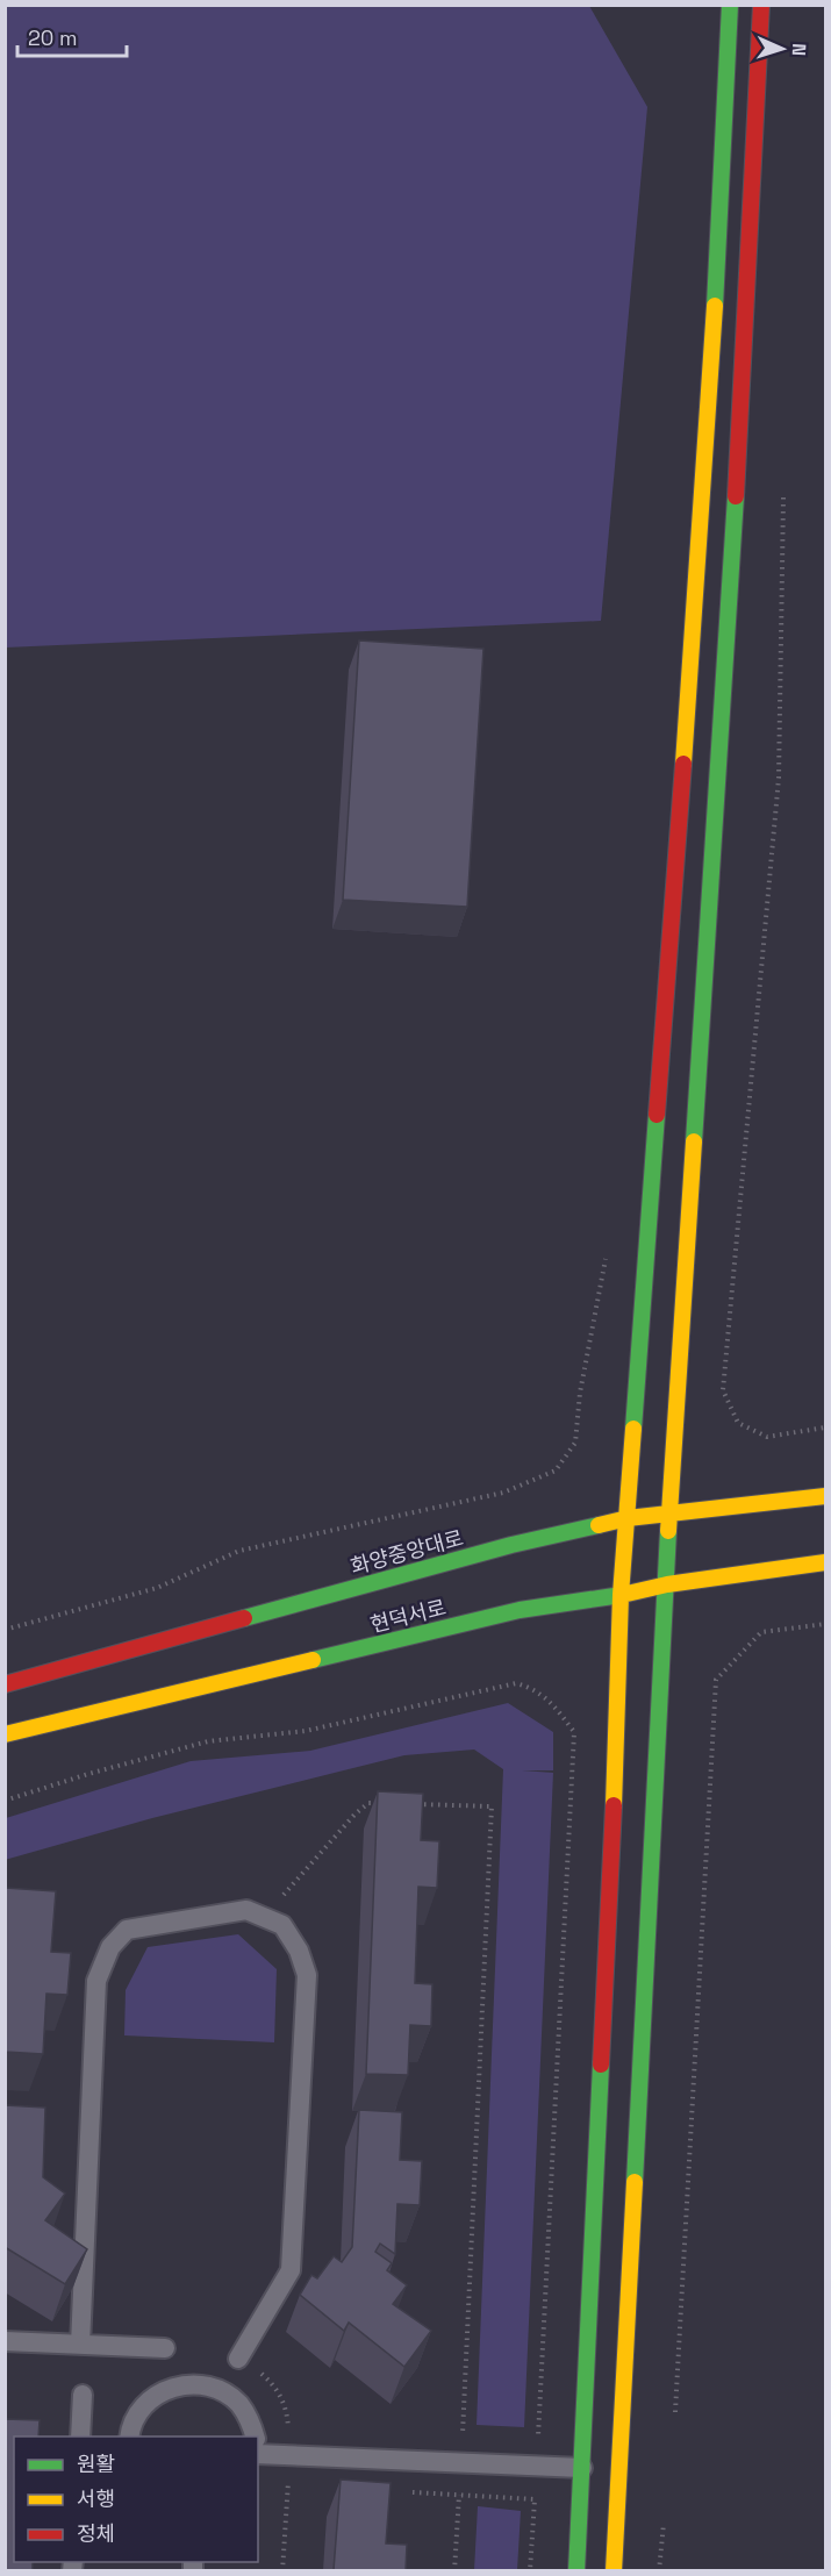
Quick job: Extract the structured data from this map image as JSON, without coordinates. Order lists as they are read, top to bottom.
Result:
{
  "streets": {
    "street": ["화양중앙대로", "현덕서로"]
  },
  "legend": ["원활", "서행", "정체"],
  "scale_bar": "20 m",
  "north": "right"
}
